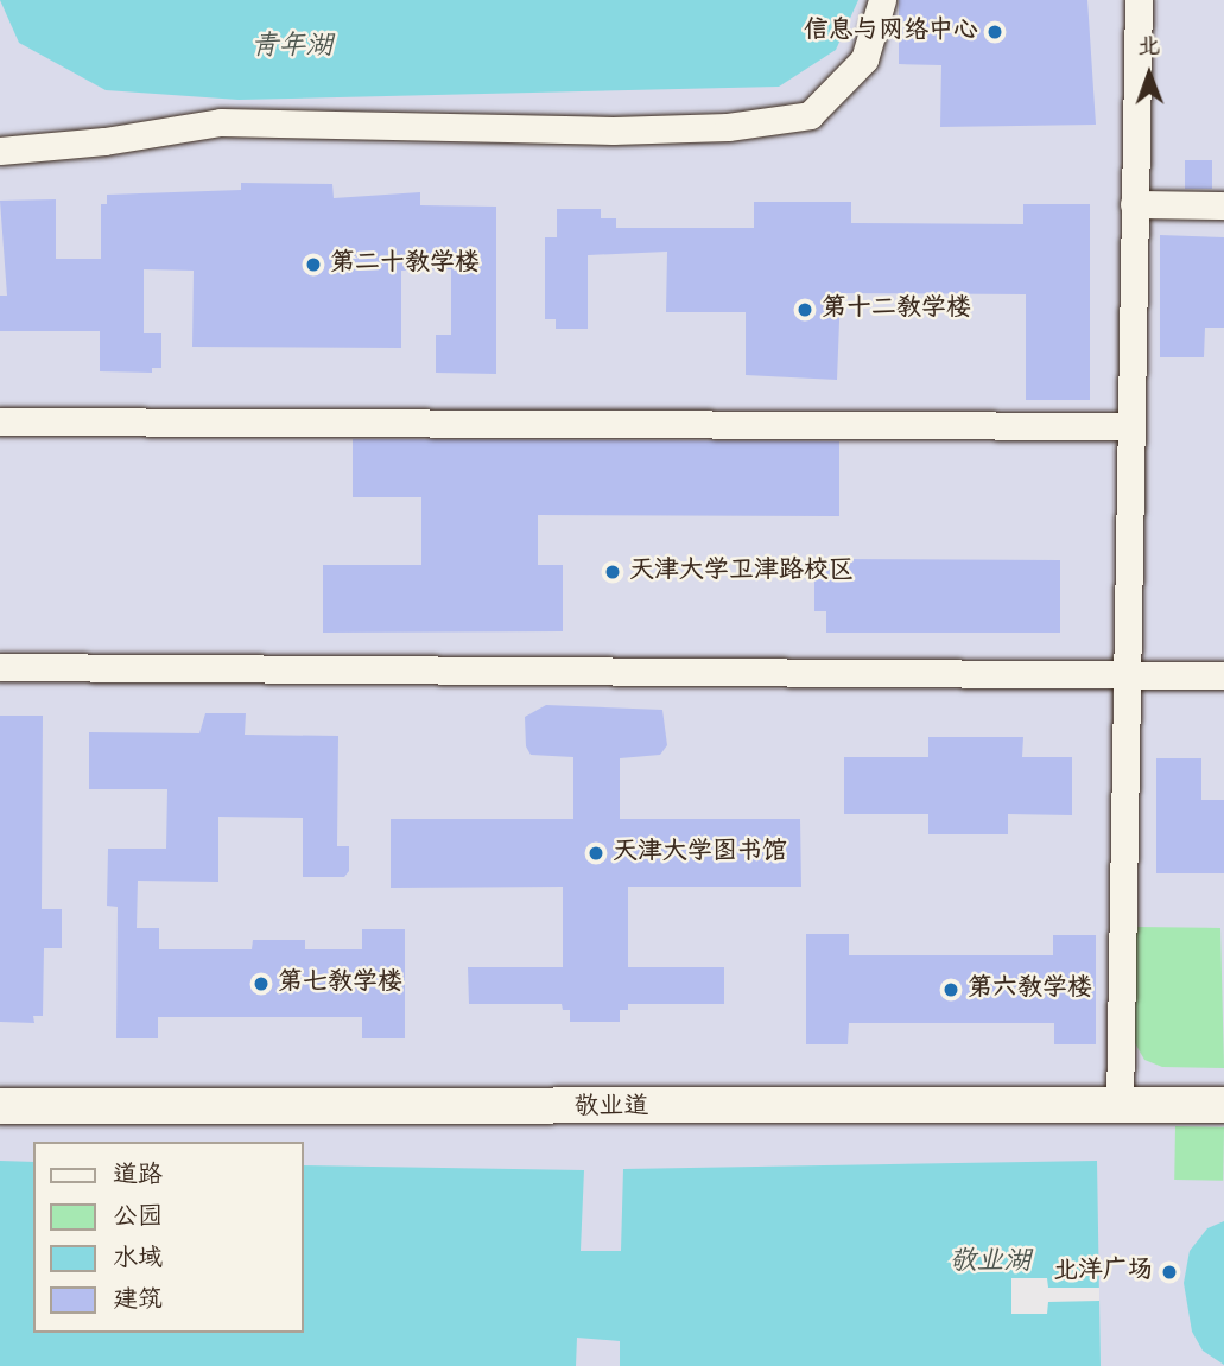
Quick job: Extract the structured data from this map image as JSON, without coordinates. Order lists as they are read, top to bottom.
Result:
{
  "streets": {
    "street": ["敬业道"]
  },
  "water": ["青年湖", "敬业湖"],
  "places": [
    "信息与网络中心",
    "第二十教学楼",
    "第十二教学楼",
    "天津大学卫津路校区",
    "天津大学图书馆",
    "第七教学楼",
    "第六教学楼",
    "北洋广场"
  ],
  "legend": [
    "道路",
    "公园",
    "水域",
    "建筑"
  ],
  "north": "top"
}
